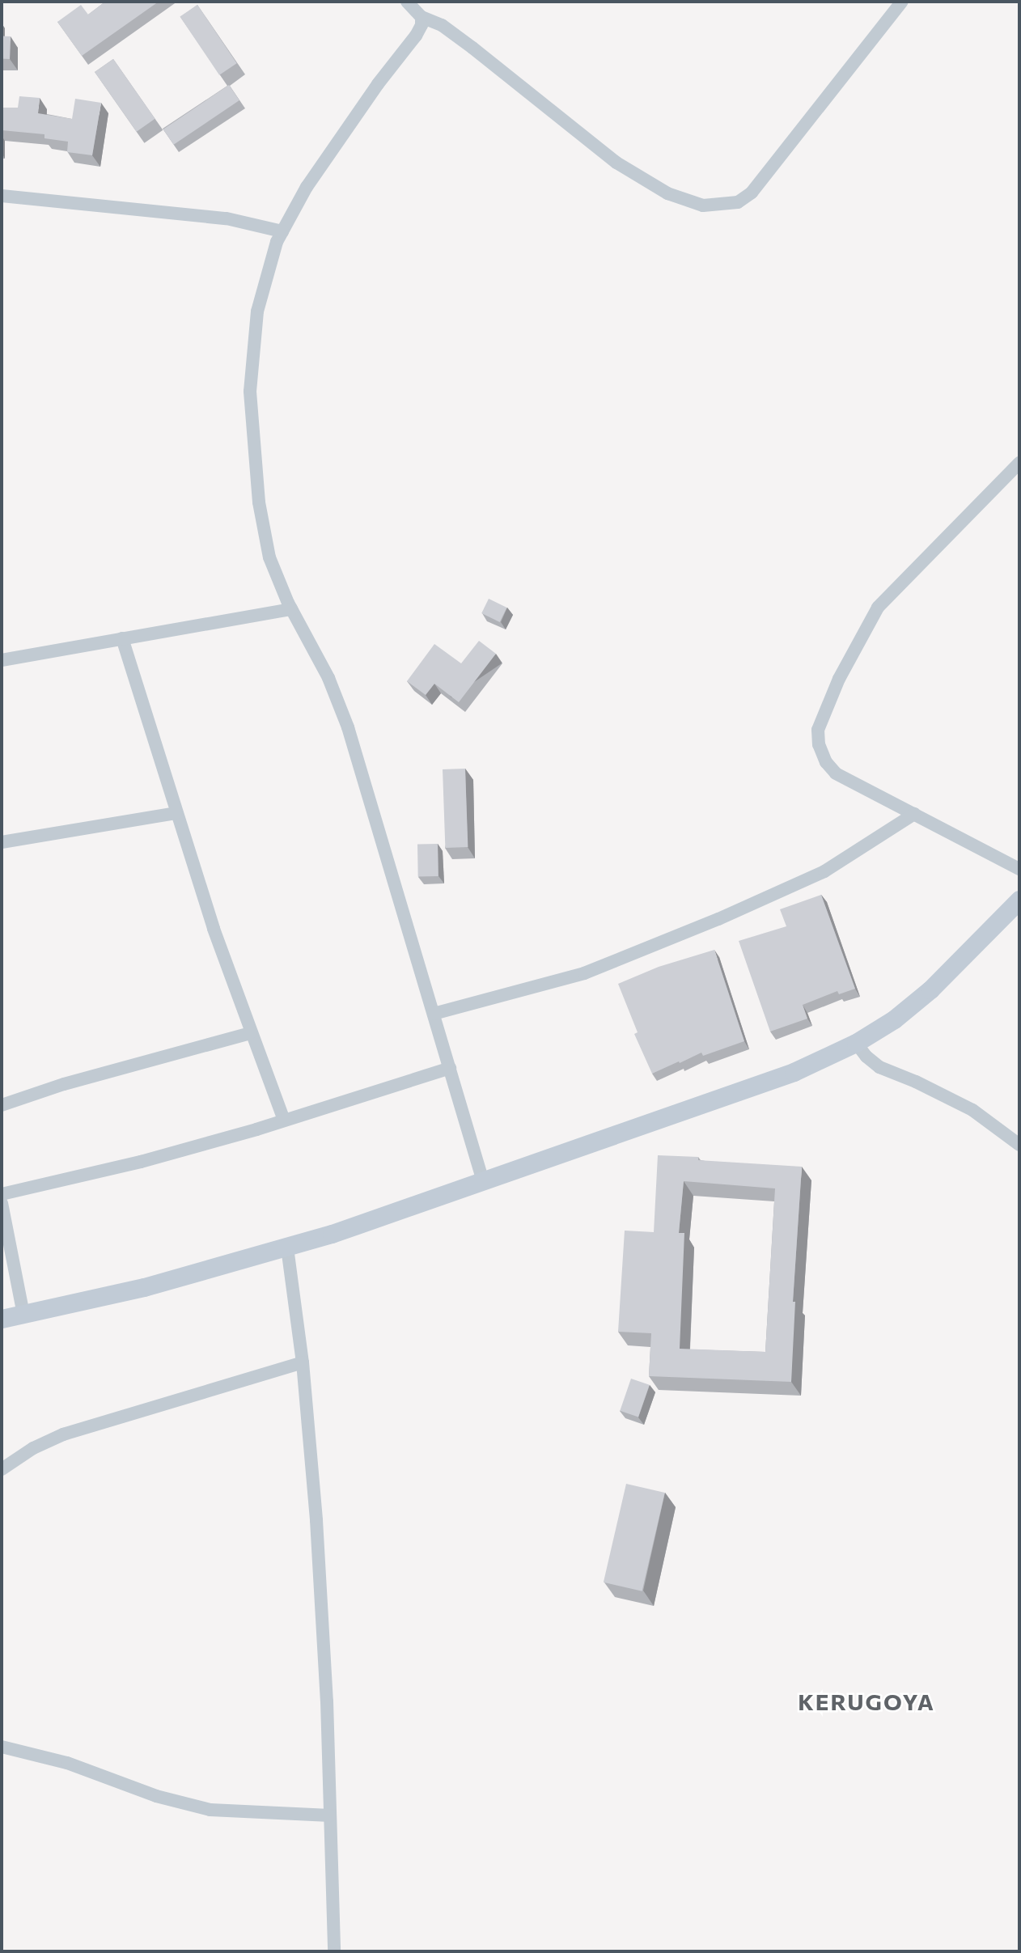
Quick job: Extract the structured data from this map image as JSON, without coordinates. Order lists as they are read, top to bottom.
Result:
{
  "districts": ["KERUGOYA"]
}
